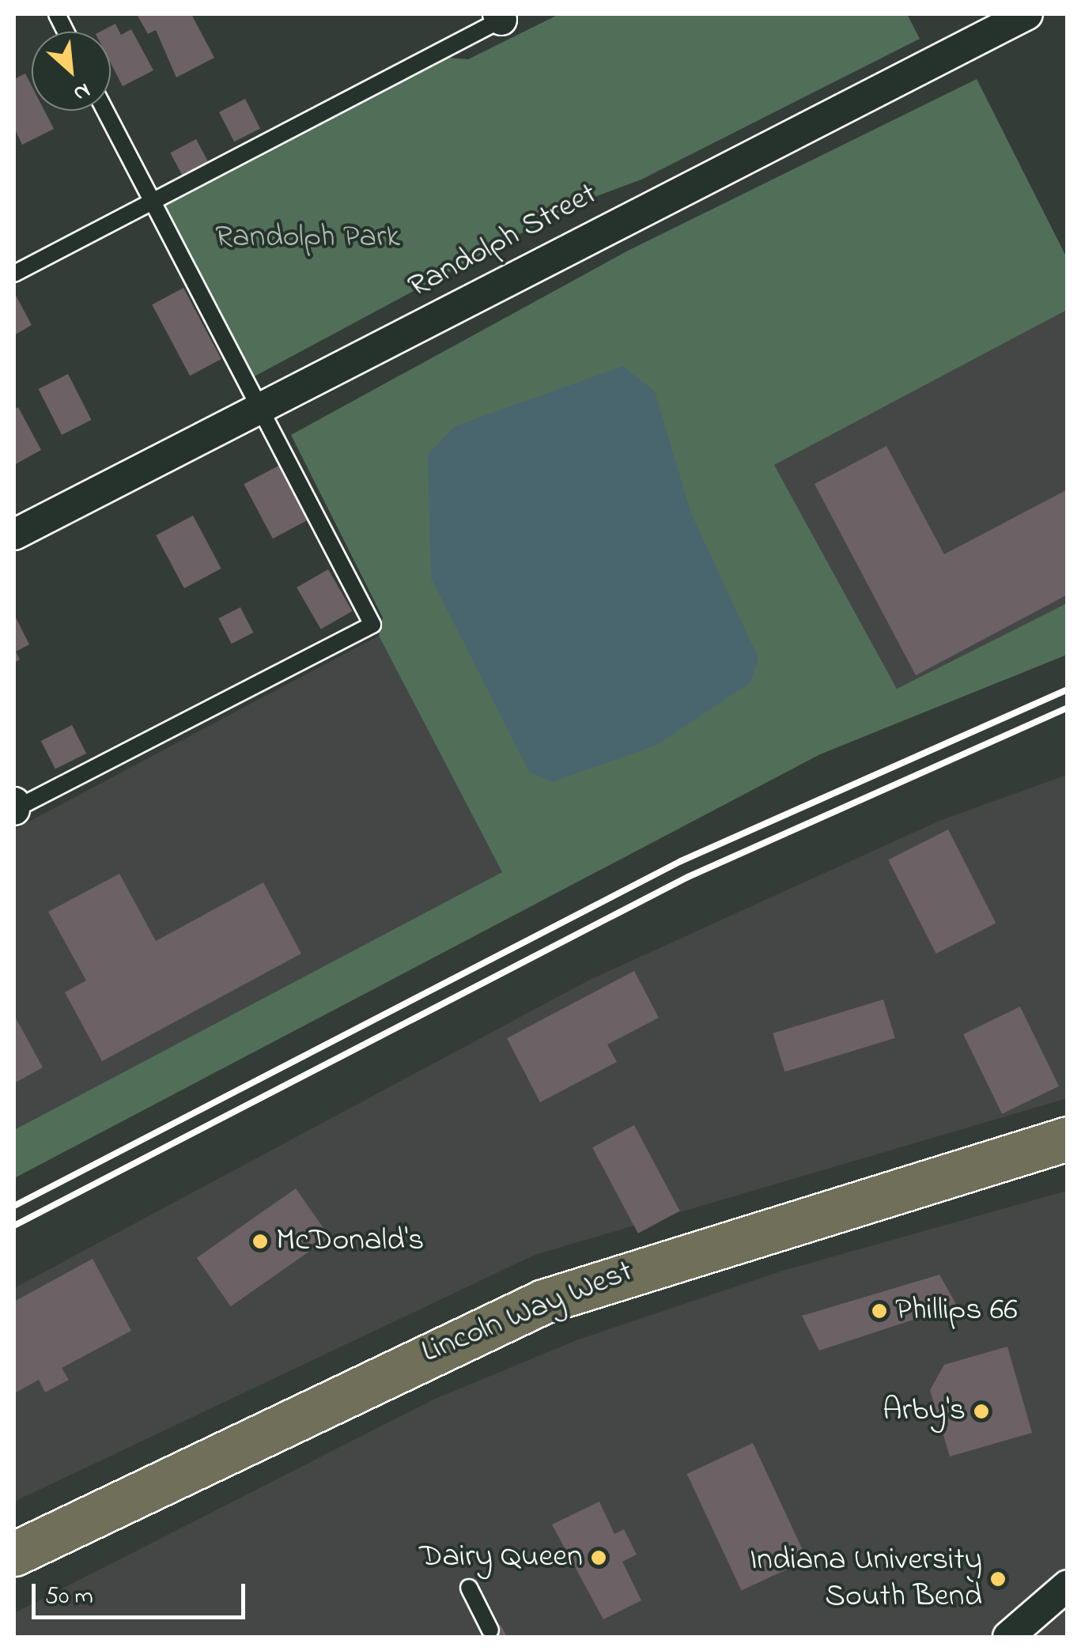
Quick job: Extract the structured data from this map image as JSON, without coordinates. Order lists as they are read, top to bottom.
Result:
{
  "streets": {
    "main road": ["Lincoln Way West"],
    "street": ["Randolph Street"]
  },
  "parks": ["Randolph Park"],
  "places": [
    "McDonald's",
    "Phillips 66",
    "Arby's",
    "Dairy Queen",
    "Indiana University South Bend"
  ],
  "scale_bar": "50 m",
  "north": "bottom right"
}
